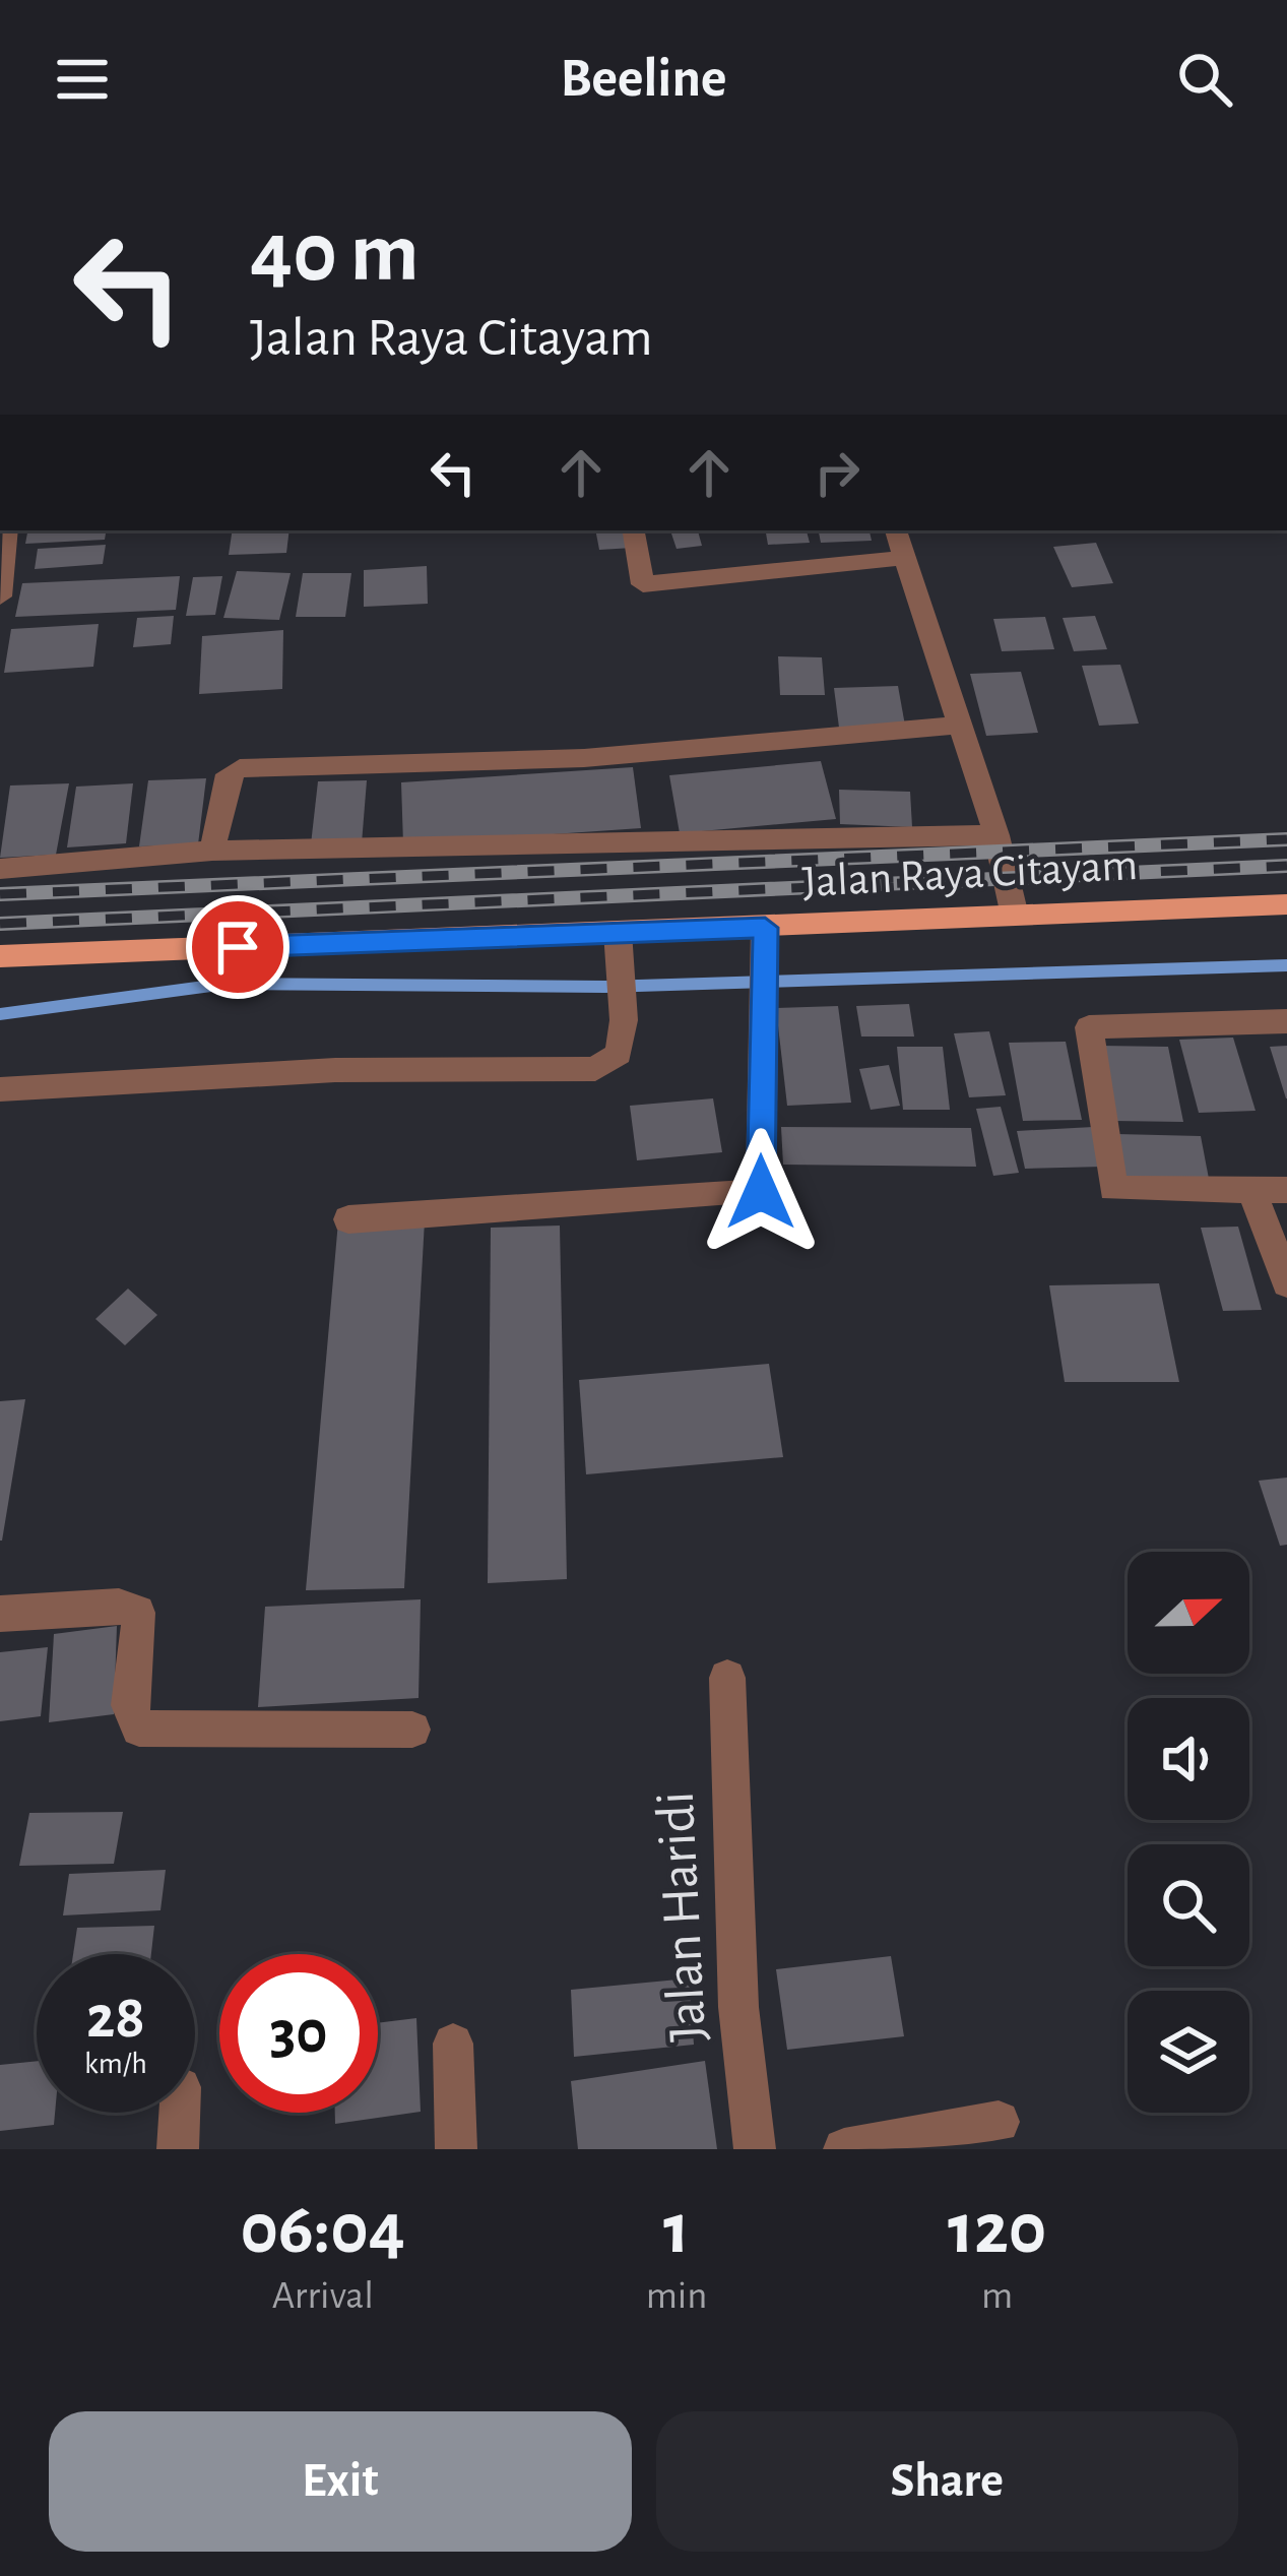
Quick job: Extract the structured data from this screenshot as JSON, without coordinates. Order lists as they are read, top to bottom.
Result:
{
  "streets": {
    "main road": ["Jalan Raya Citayam"],
    "street": ["Jalan Haridi"]
  },
  "north": "right",
  "page": {
    "header": "Beeline",
    "turn": ["40 m", "Jalan Raya Citayam"],
    "speed": "28 km/h",
    "limit": "30",
    "eta": [
      "06:04",
      "Arrival",
      "1",
      "min",
      "120",
      "m"
    ],
    "buttons": ["Exit", "Share"]
  }
}
